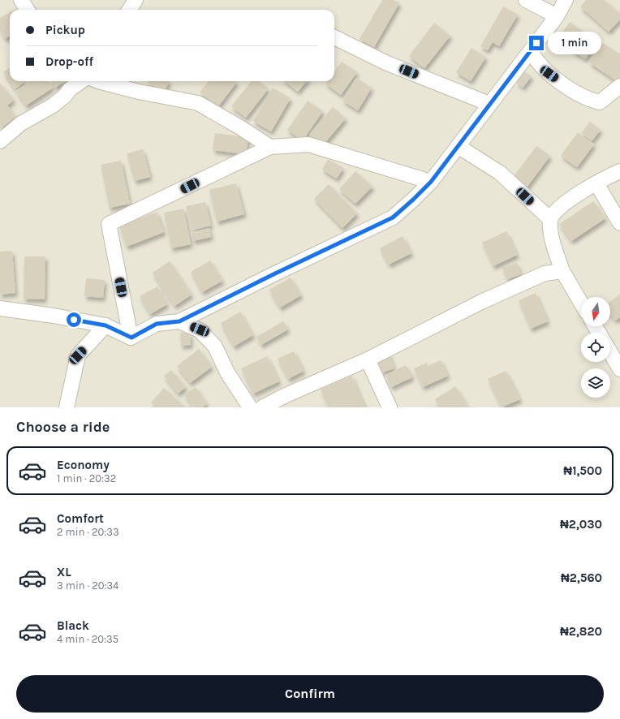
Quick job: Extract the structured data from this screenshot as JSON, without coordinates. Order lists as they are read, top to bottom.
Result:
{
  "north": "bottom",
  "page": {
    "banner": ["Pickup", "Drop-off"],
    "bubble": "1 min",
    "heading": "Choose a ride",
    "list": [
      {
        "name": "Economy",
        "note": "1 min · 20:32",
        "value": "₦1,500"
      },
      {
        "name": "Comfort",
        "note": "2 min · 20:33",
        "value": "₦2,030"
      },
      {
        "name": "XL",
        "note": "3 min · 20:34",
        "value": "₦2,560"
      },
      {
        "name": "Black",
        "note": "4 min · 20:35",
        "value": "₦2,820"
      }
    ],
    "buttons": "Confirm"
  }
}
